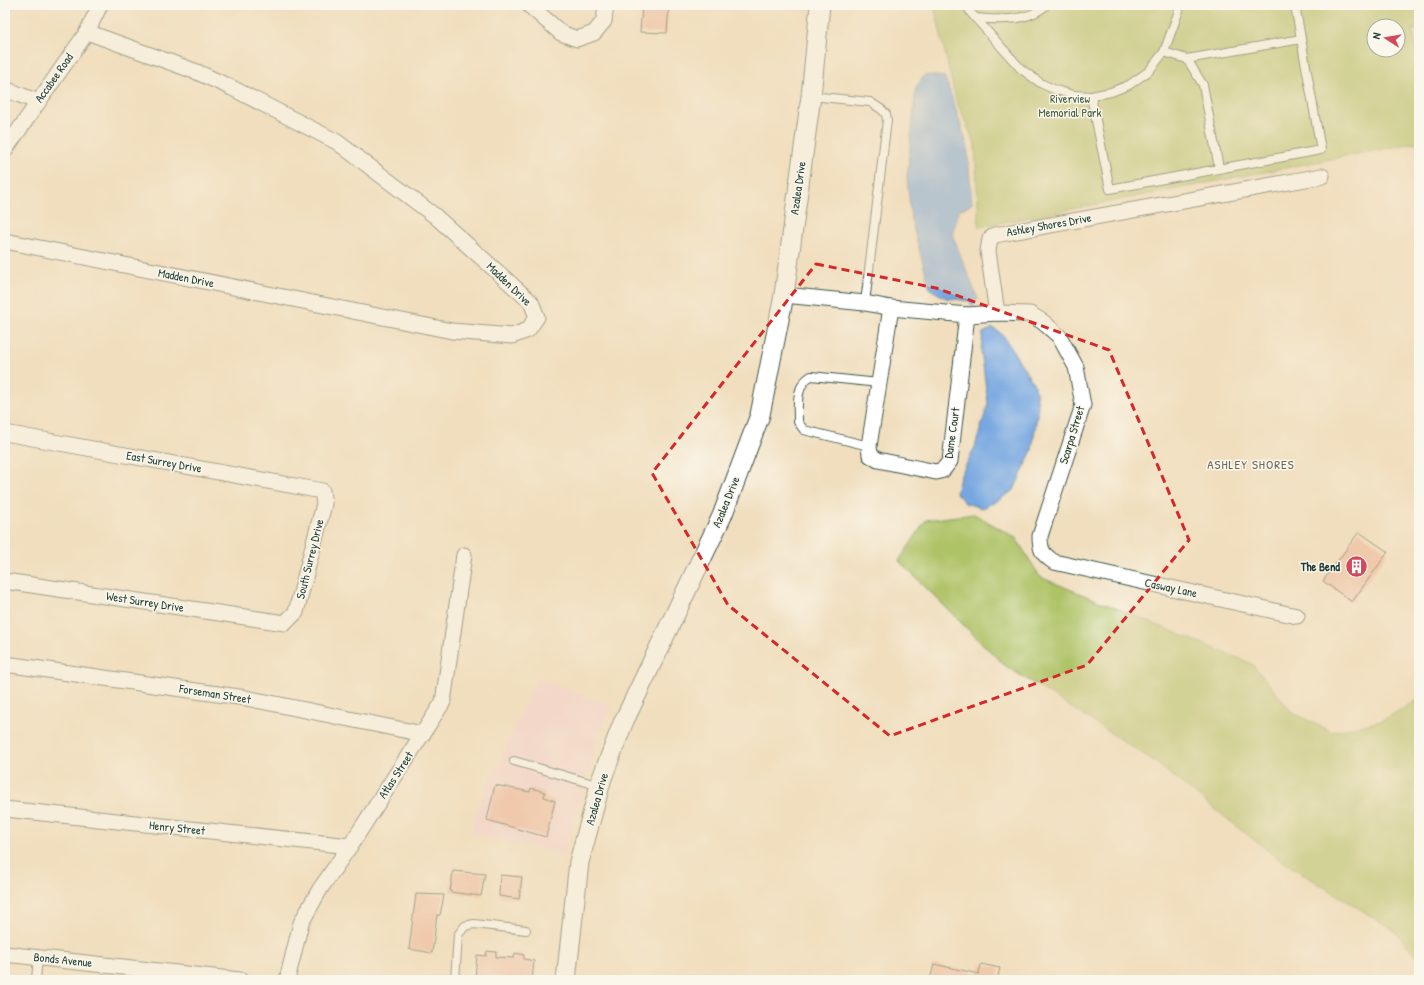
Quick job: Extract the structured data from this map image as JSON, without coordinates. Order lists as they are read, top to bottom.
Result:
{
  "streets": {
    "street": [
      "Accabee Road",
      "Azalea Drive",
      "Ashley Shores Drive",
      "Madden Drive",
      "Dame Court",
      "Scarpa Street",
      "East Surrey Drive",
      "South Surrey Drive",
      "Casway Lane",
      "West Surrey Drive",
      "Forseman Street",
      "Atlas Street",
      "Henry Street",
      "Bonds Avenue"
    ]
  },
  "crossings": [
    ["Accabee Road", "Madden Drive"],
    ["Ashley Shores Drive", "Scarpa Street"],
    ["Scarpa Street", "Casway Lane"],
    ["East Surrey Drive", "South Surrey Drive"],
    ["South Surrey Drive", "West Surrey Drive"],
    ["Forseman Street", "Atlas Street"],
    ["Atlas Street", "Henry Street"]
  ],
  "districts": ["ASHLEY SHORES"],
  "parks": ["Riverview Memorial Park"],
  "places": {
    "building": ["The Bend"]
  },
  "north": "left"
}
